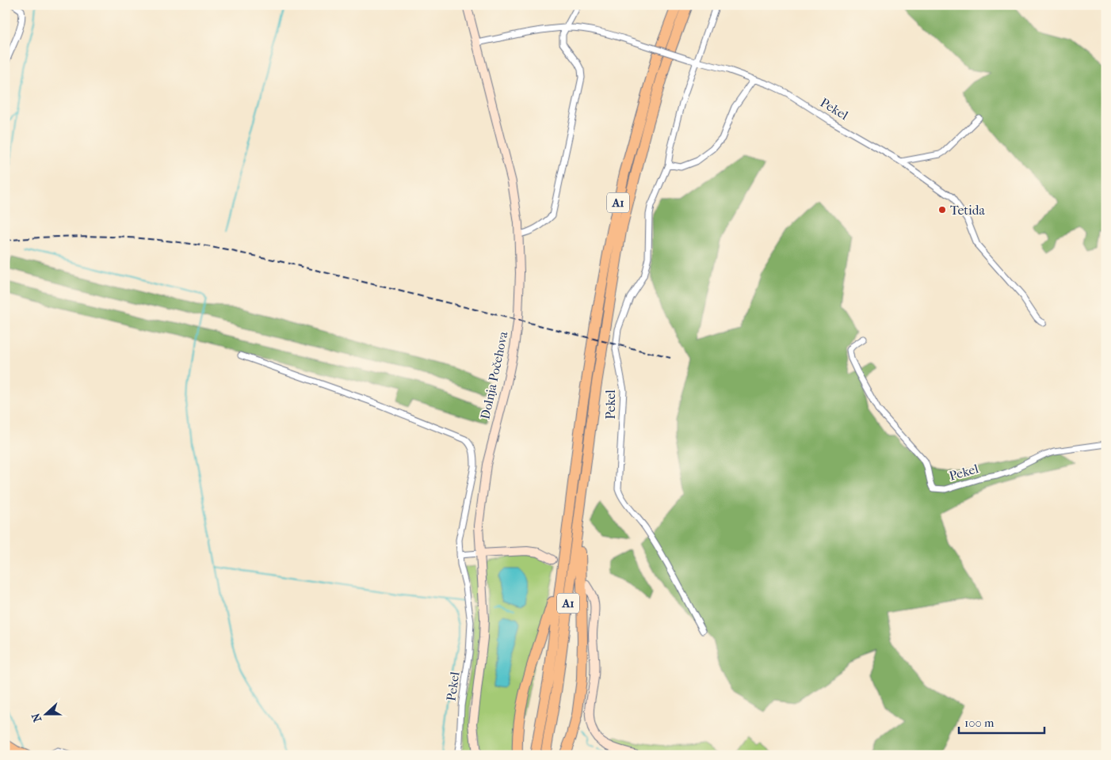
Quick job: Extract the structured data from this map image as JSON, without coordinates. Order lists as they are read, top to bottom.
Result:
{
  "streets": {
    "highway": ["A1"],
    "main road": ["Dolnja Počehova"],
    "street": ["Pekel"]
  },
  "crossings": [
    ["Pekel", "Dolnja Počehova"]
  ],
  "places": ["Tetida"],
  "scale_bar": "100 m",
  "north": "left"
}
